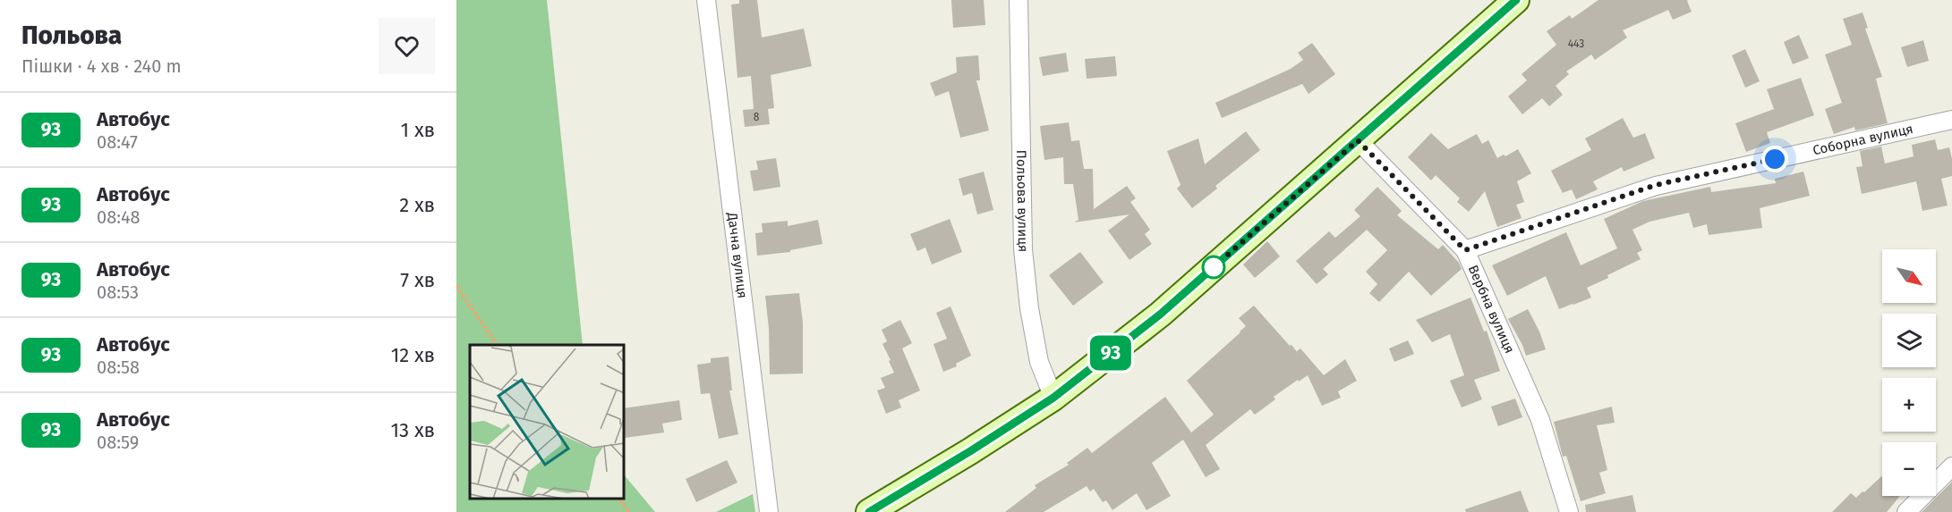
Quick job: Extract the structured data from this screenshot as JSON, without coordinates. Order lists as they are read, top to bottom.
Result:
{
  "streets": {
    "street": [
      "Соборна вулиця",
      "Польова вулиця",
      "Дачна вулиця",
      "Вербна вулиця"
    ]
  },
  "crossings": [
    ["Соборна вулиця", "Вербна вулиця"]
  ],
  "lines": ["bus line 93"],
  "house_numbers": ["443", "8"],
  "north": "bottom right",
  "page": {
    "heading": ["Польова", "Пішки · 4 хв · 240 m"],
    "on_map": "93",
    "list": [
      {
        "mark": "93",
        "name": "Автобус",
        "note": "08:47",
        "value": "1 хв"
      },
      {
        "mark": "93",
        "name": "Автобус",
        "note": "08:48",
        "value": "2 хв"
      },
      {
        "mark": "93",
        "name": "Автобус",
        "note": "08:53",
        "value": "7 хв"
      },
      {
        "mark": "93",
        "name": "Автобус",
        "note": "08:58",
        "value": "12 хв"
      },
      {
        "mark": "93",
        "name": "Автобус",
        "note": "08:59",
        "value": "13 хв"
      }
    ],
    "map_buttons": ["+", "−"]
  }
}
